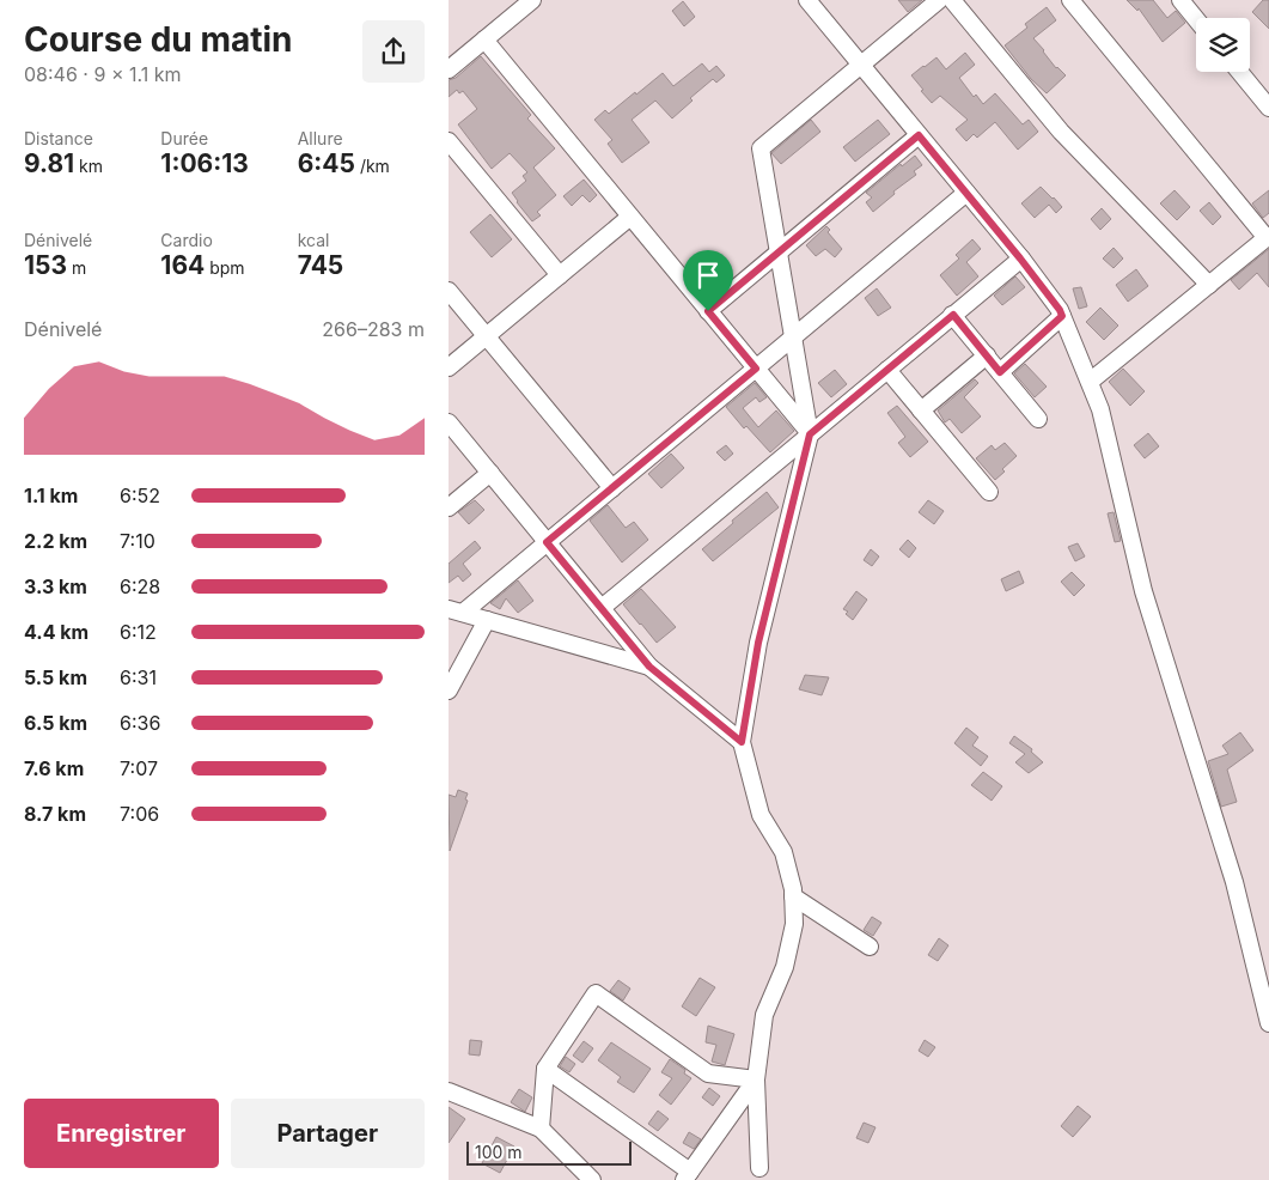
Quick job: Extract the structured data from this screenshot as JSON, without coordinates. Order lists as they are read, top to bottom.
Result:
{
  "scale_bar": "100 m",
  "page": {
    "heading": ["Course du matin", "08:46 · 9 × 1.1 km"],
    "stats": [
      ["Distance", "9.81 km"],
      ["Durée", "1:06:13"],
      ["Allure", "6:45 /km"],
      ["Dénivelé", "153 m"],
      ["Cardio", "164 bpm"],
      ["kcal", "745"]
    ],
    "chart": ["Dénivelé", "266–283 m"],
    "list": [
      {
        "name": "1.1 km",
        "note": "6:52"
      },
      {
        "name": "2.2 km",
        "note": "7:10"
      },
      {
        "name": "3.3 km",
        "note": "6:28"
      },
      {
        "name": "4.4 km",
        "note": "6:12"
      },
      {
        "name": "5.5 km",
        "note": "6:31"
      },
      {
        "name": "6.5 km",
        "note": "6:36"
      },
      {
        "name": "7.6 km",
        "note": "7:07"
      },
      {
        "name": "8.7 km",
        "note": "7:06"
      }
    ],
    "buttons": ["Enregistrer", "Partager"],
    "scale": "100 m"
  }
}
